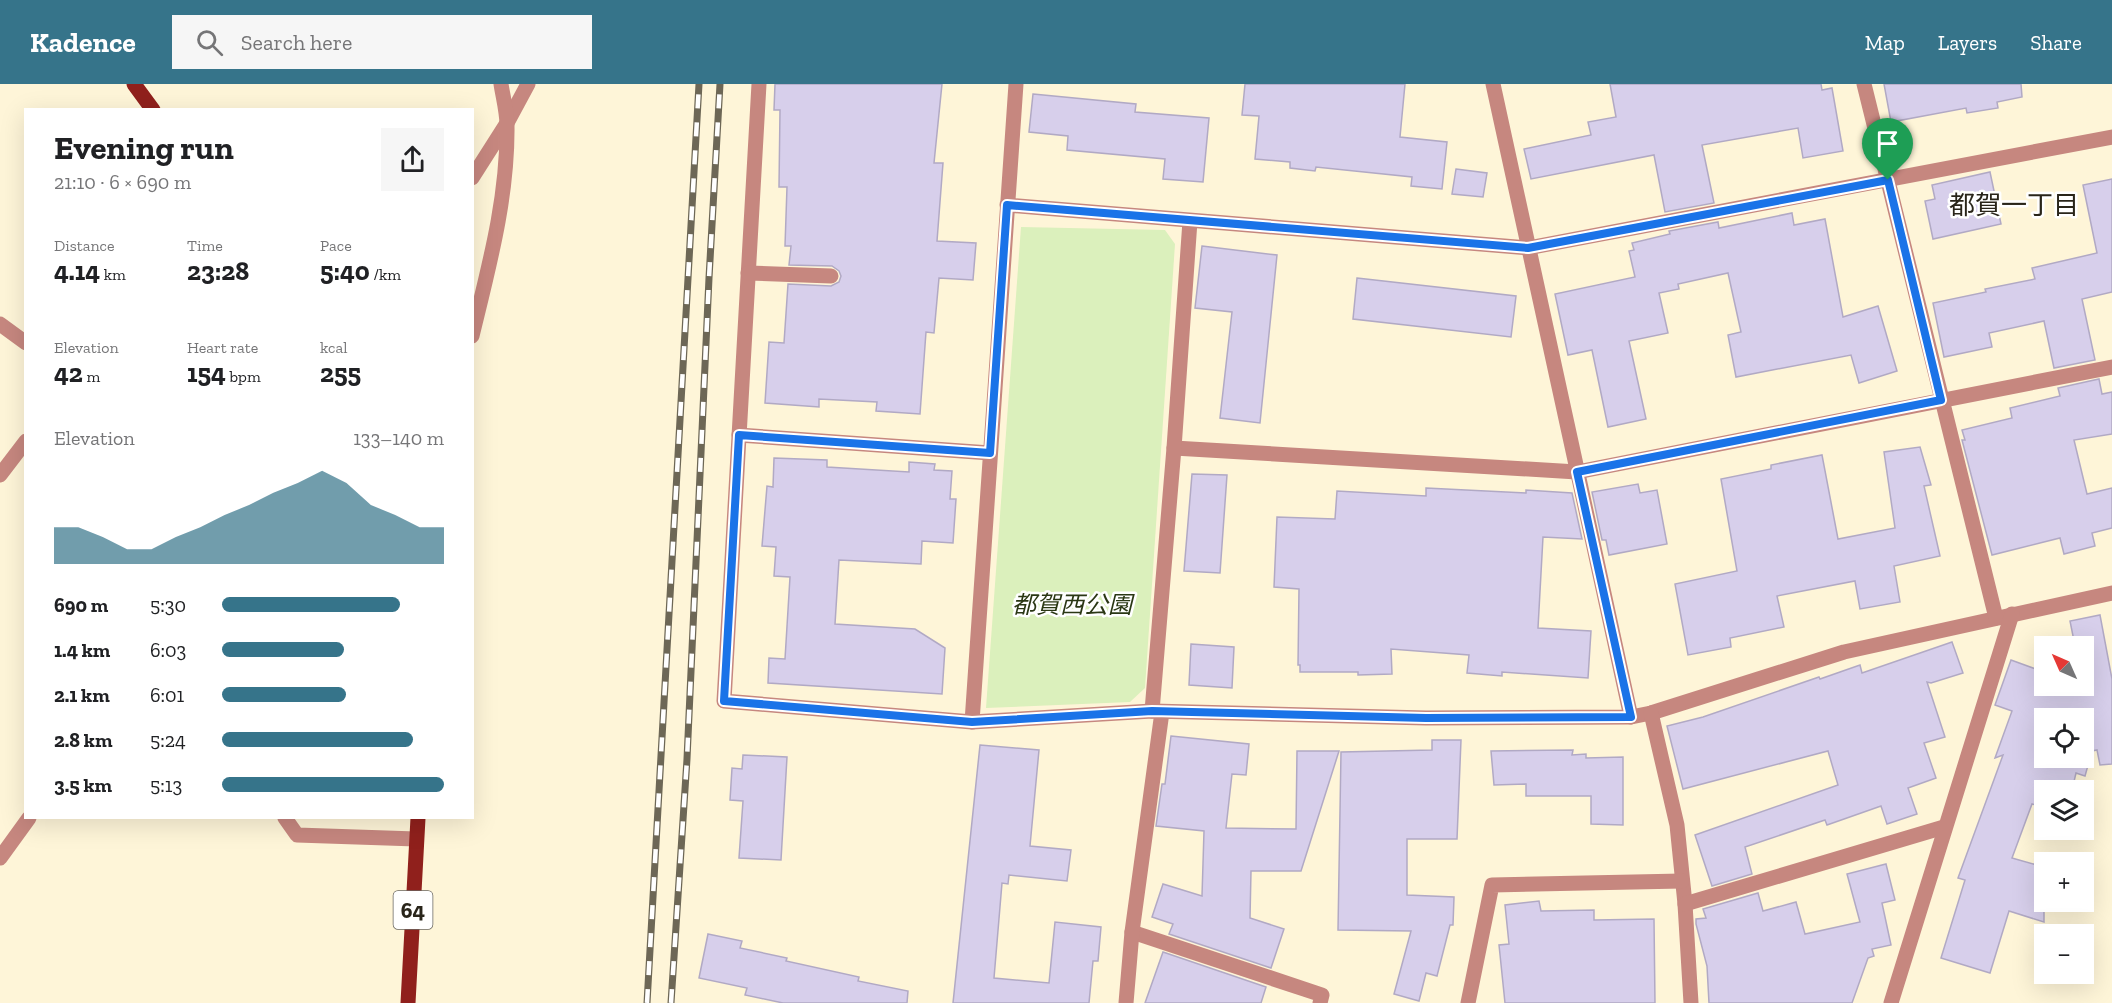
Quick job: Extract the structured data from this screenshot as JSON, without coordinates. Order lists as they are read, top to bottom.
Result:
{
  "streets": {
    "main road": ["64"]
  },
  "districts": ["都賀一丁目"],
  "parks": ["都賀西公園"],
  "north": "top left",
  "page": {
    "header": "Kadence",
    "search": "Search here",
    "nav": ["Map", "Layers", "Share"],
    "heading": ["Evening run", "21:10 · 6 × 690 m"],
    "stats": [
      ["Distance", "4.14 km"],
      ["Time", "23:28"],
      ["Pace", "5:40 /km"],
      ["Elevation", "42 m"],
      ["Heart rate", "154 bpm"],
      ["kcal", "255"]
    ],
    "chart": ["Elevation", "133–140 m"],
    "list": [
      {
        "name": "690 m",
        "note": "5:30"
      },
      {
        "name": "1.4 km",
        "note": "6:03"
      },
      {
        "name": "2.1 km",
        "note": "6:01"
      },
      {
        "name": "2.8 km",
        "note": "5:24"
      },
      {
        "name": "3.5 km",
        "note": "5:13"
      }
    ],
    "map_buttons": ["+", "−"]
  }
}
